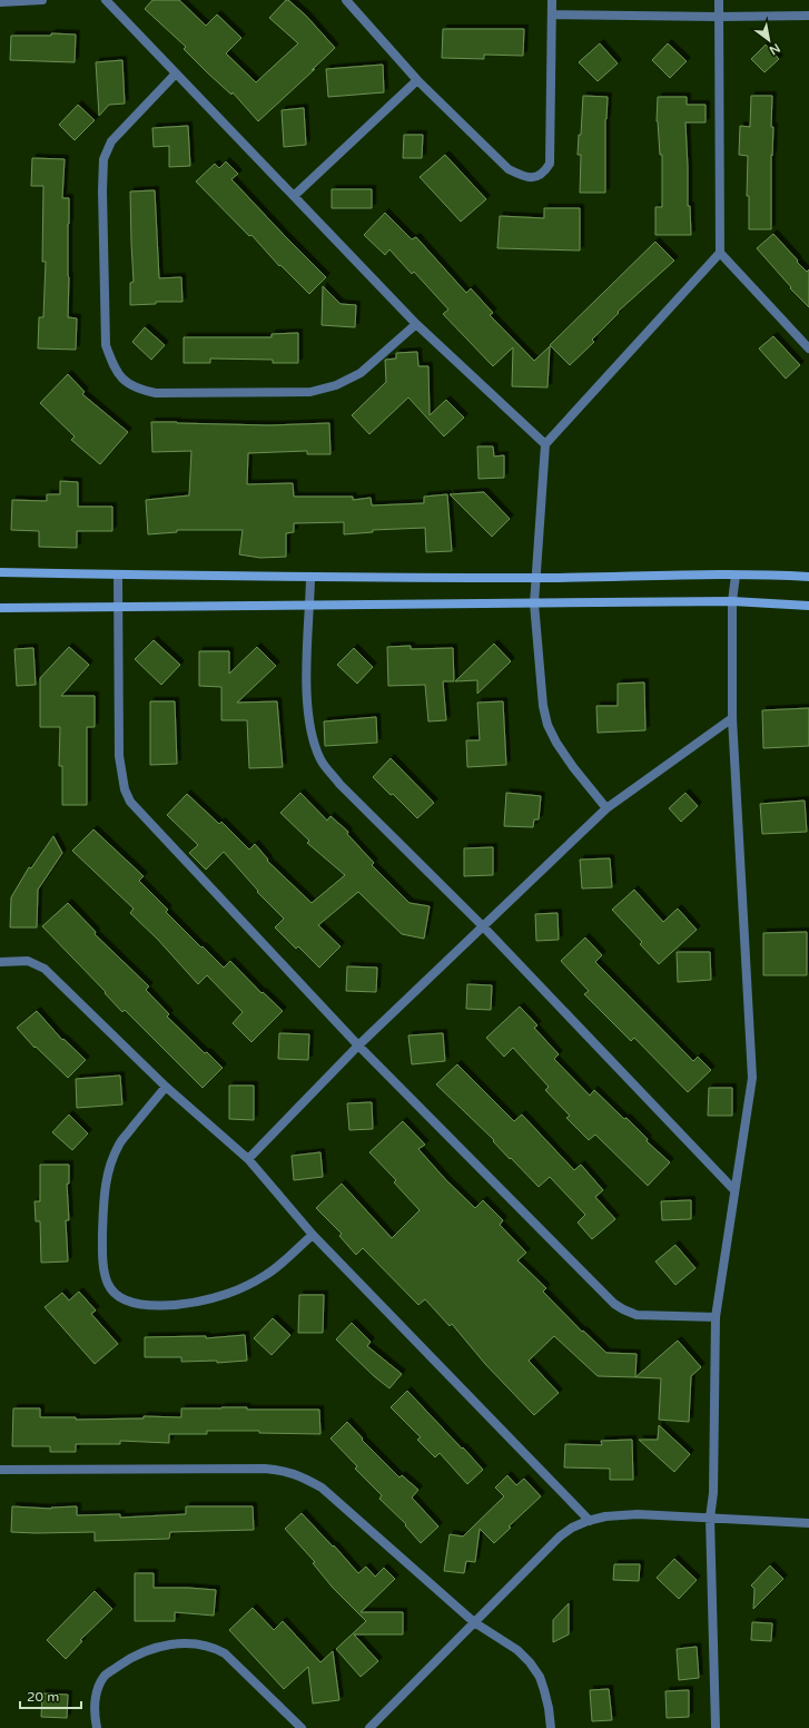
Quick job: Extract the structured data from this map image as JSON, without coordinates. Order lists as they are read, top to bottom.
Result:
{
  "scale_bar": "20 m",
  "north": "bottom right"
}
